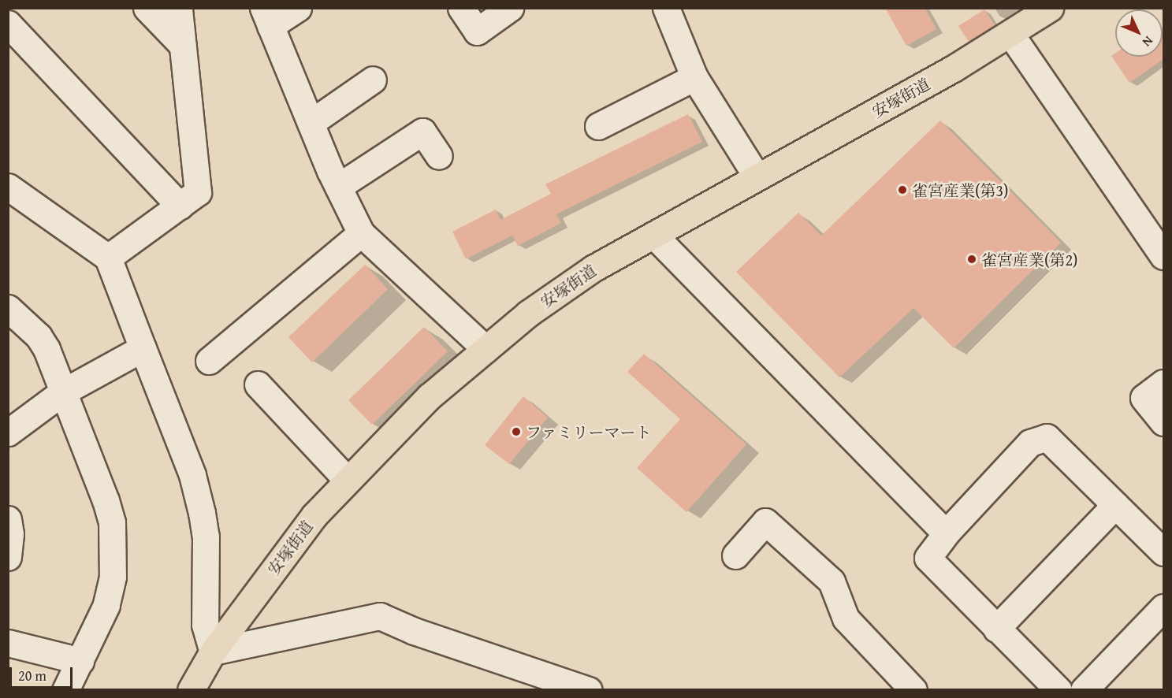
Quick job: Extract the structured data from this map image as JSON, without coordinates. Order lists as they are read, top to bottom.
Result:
{
  "streets": {
    "main road": ["安塚街道"]
  },
  "places": ["雀宮産業(第3)", "雀宮産業(第2)", "ファミリーマート"],
  "scale_bar": "20 m",
  "north": "bottom right"
}
